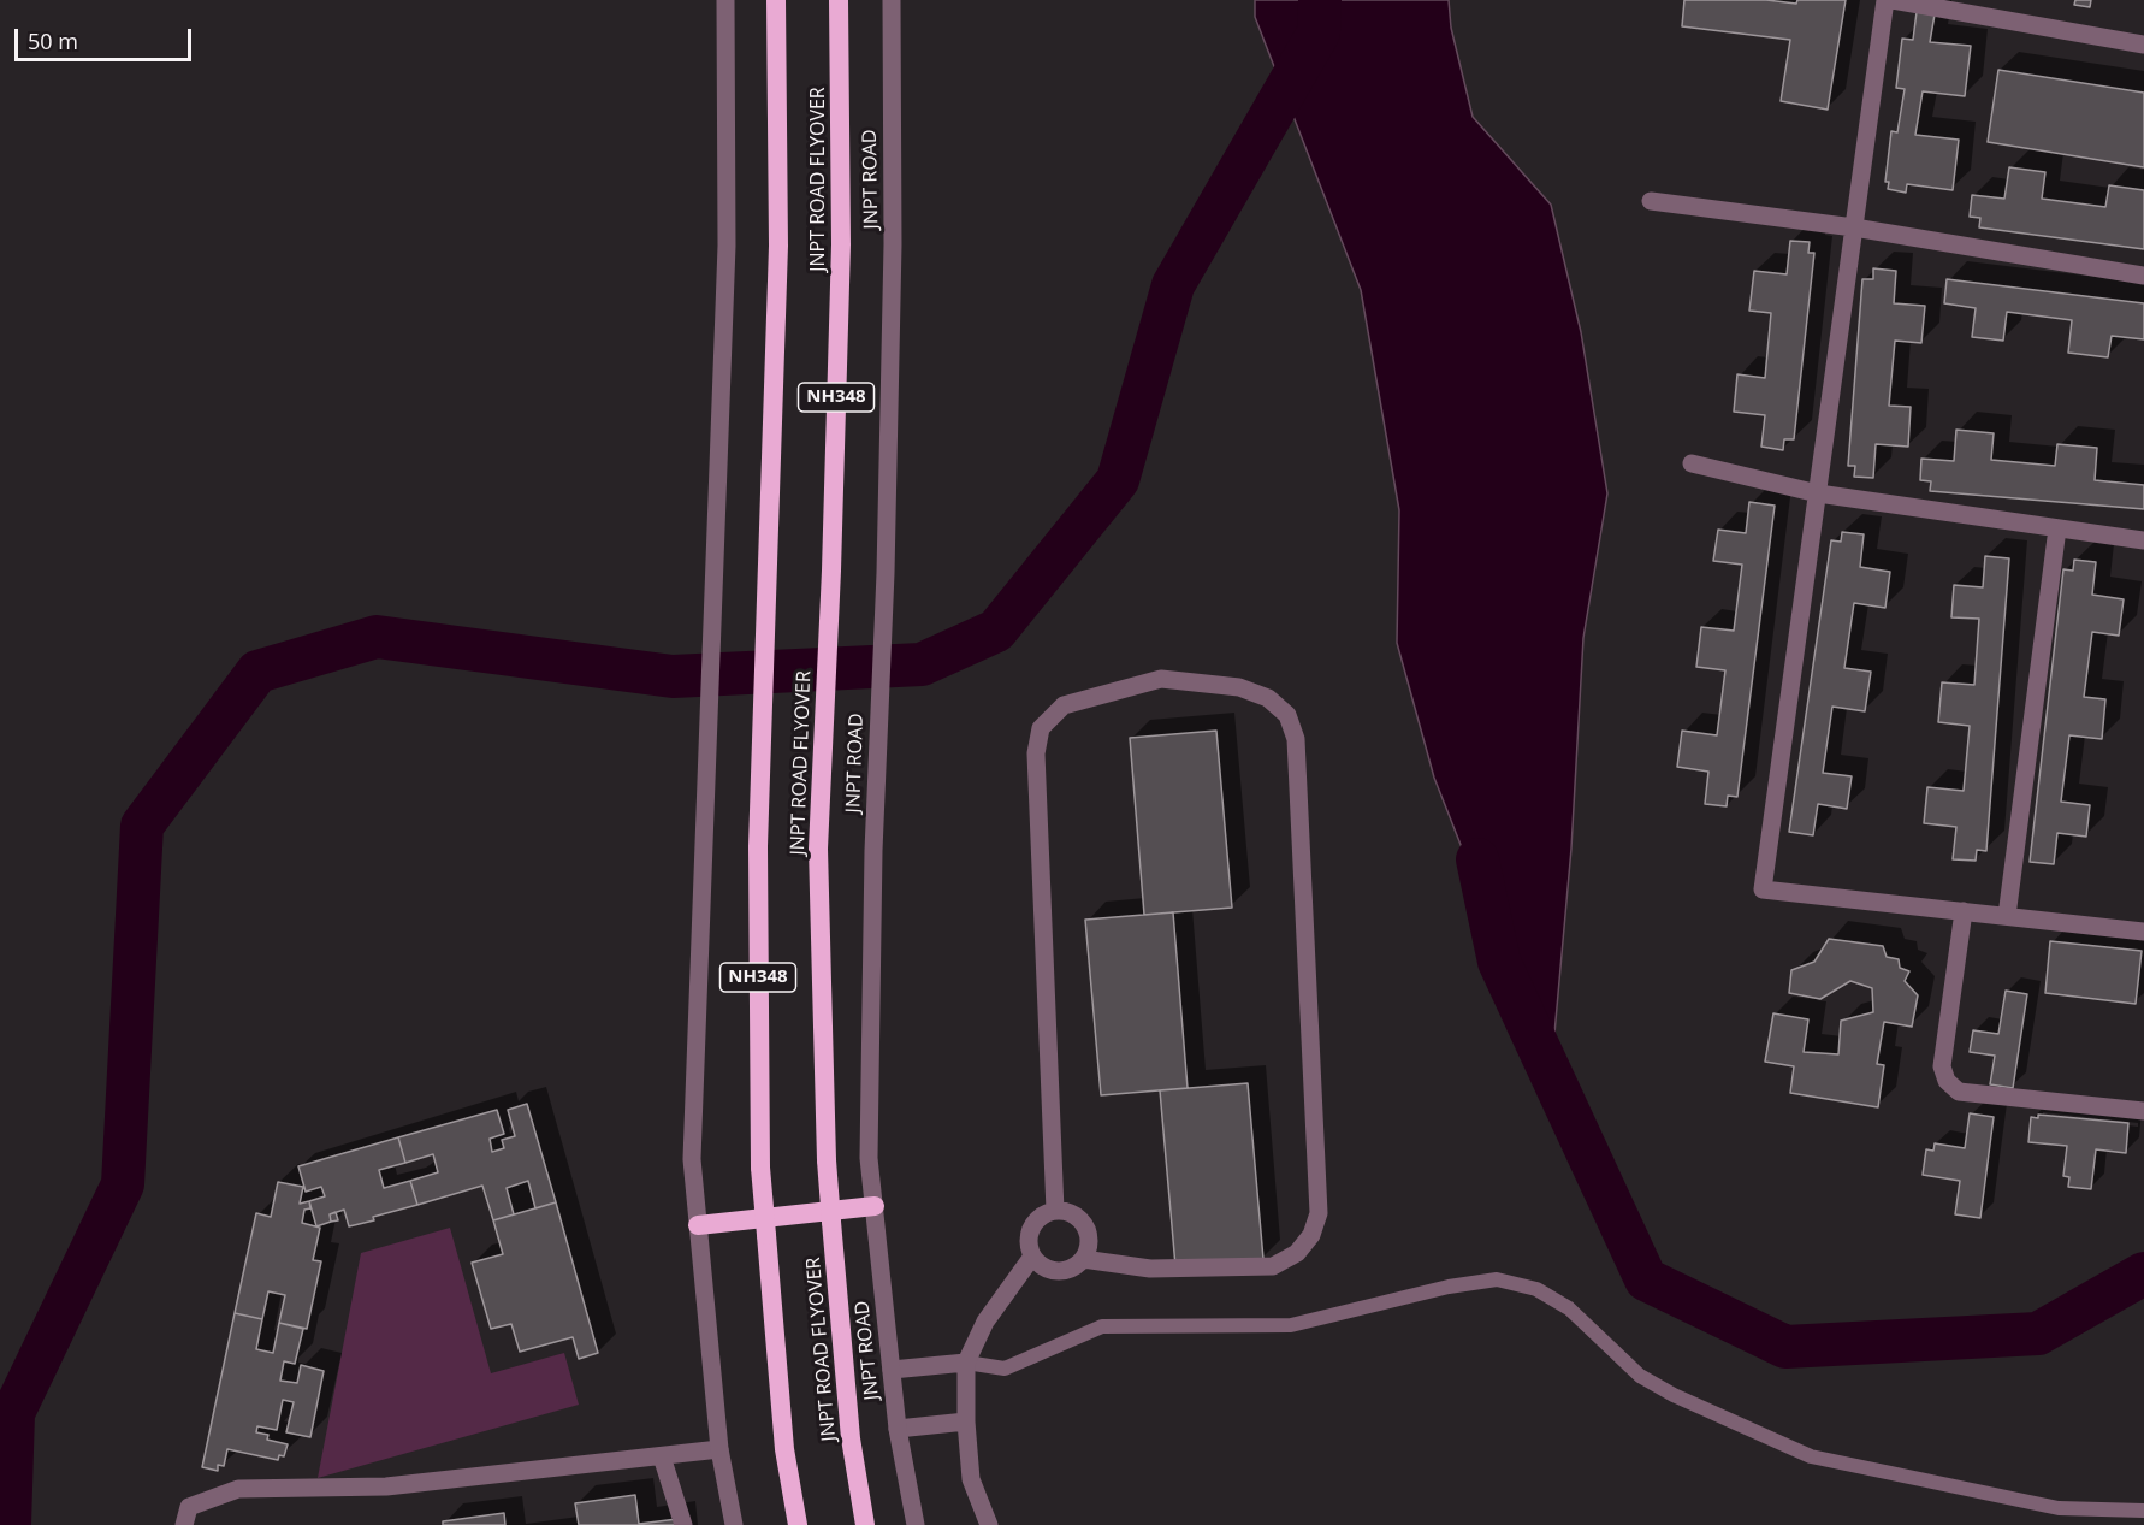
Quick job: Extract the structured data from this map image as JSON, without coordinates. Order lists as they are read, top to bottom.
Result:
{
  "streets": {
    "highway": ["JNPT ROAD FLYOVER", "NH348"],
    "street": ["JNPT ROAD"]
  },
  "scale_bar": "50 m"
}
